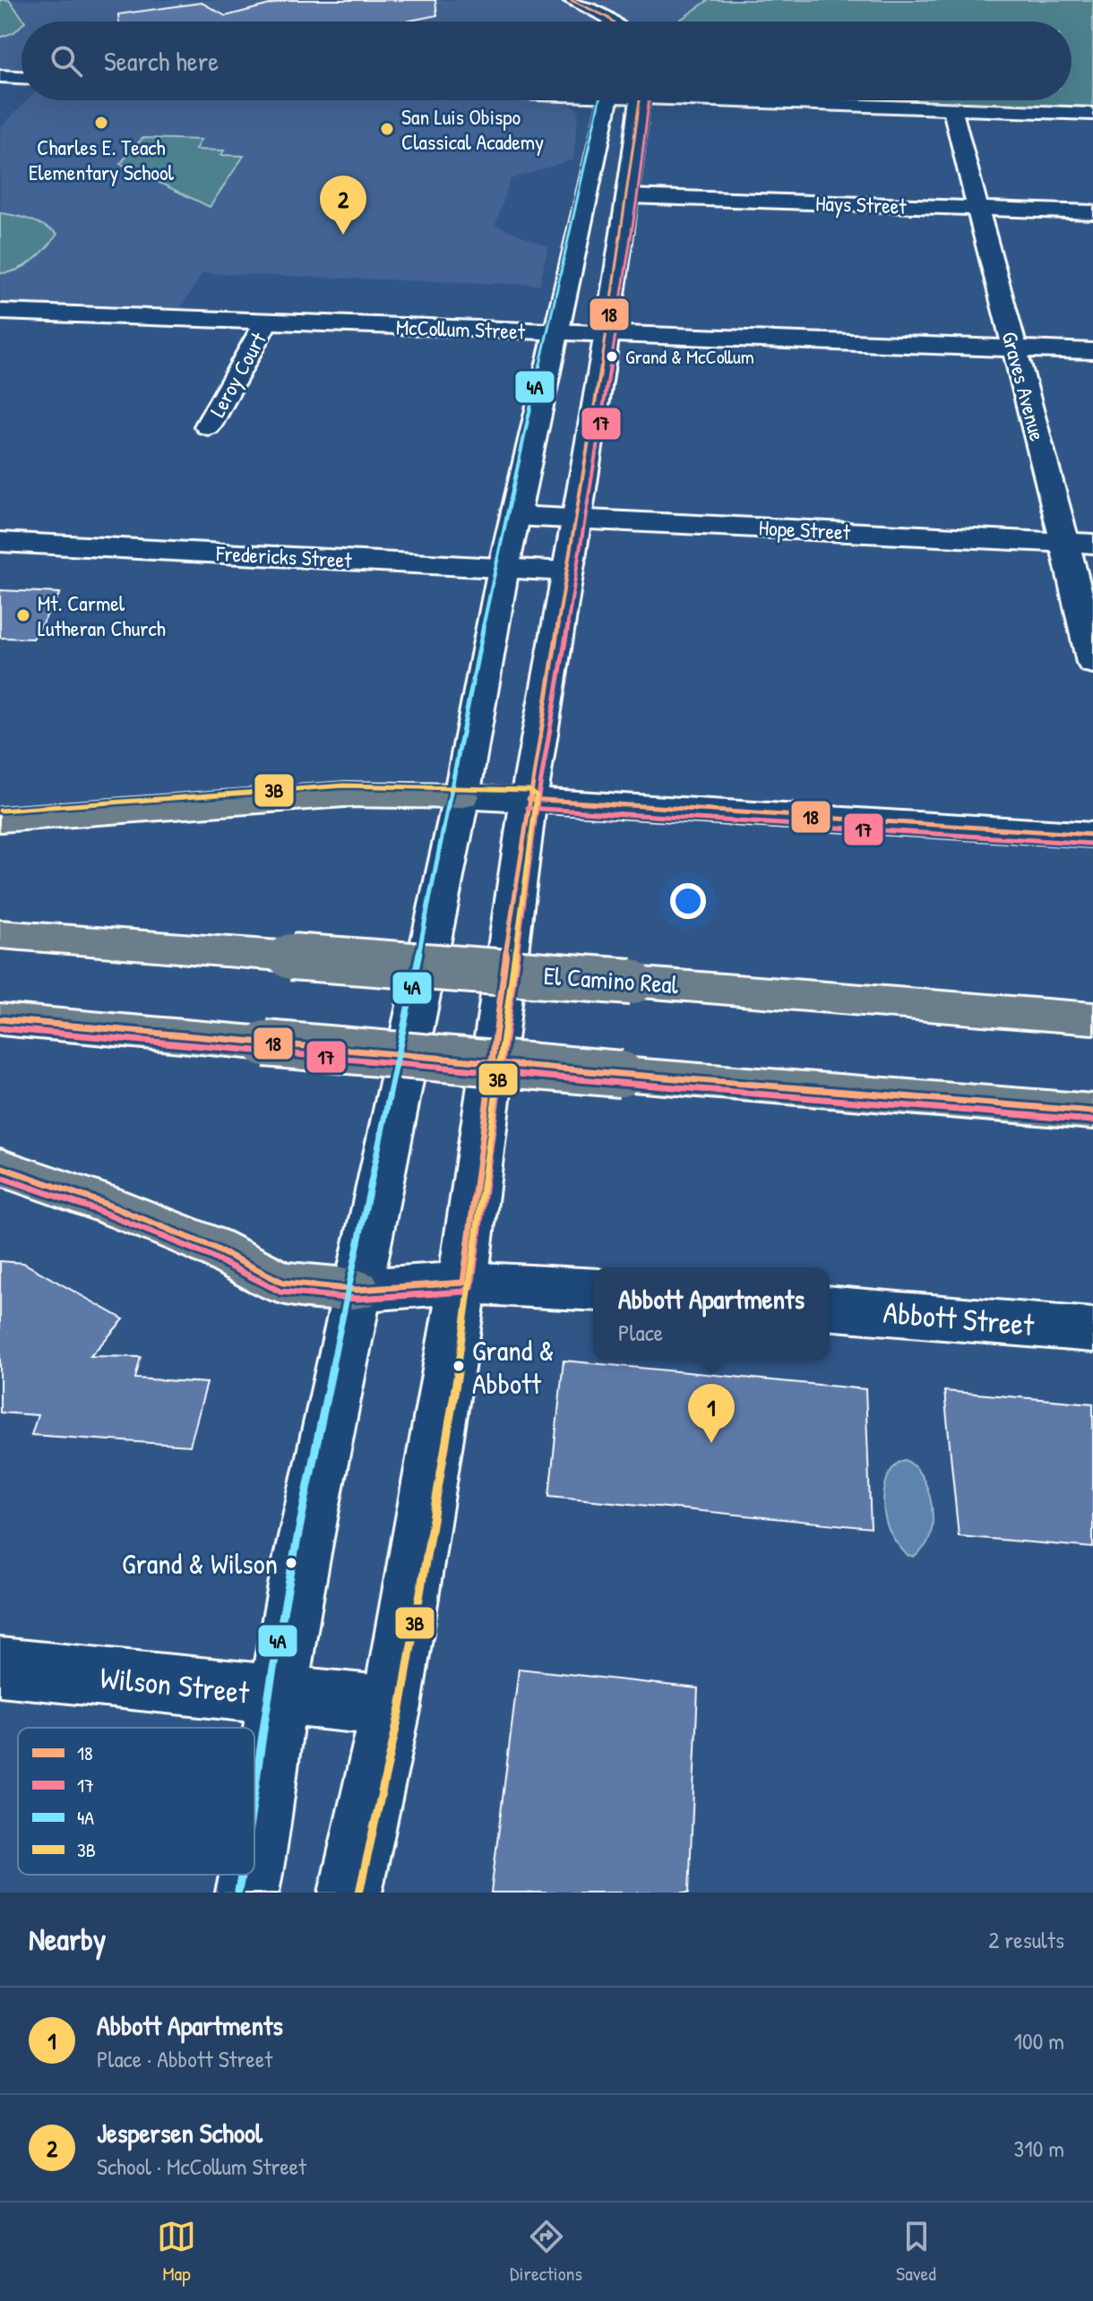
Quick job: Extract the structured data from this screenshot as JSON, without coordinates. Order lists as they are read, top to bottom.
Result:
{
  "streets": {
    "highway": ["El Camino Real"],
    "street": [
      "Hays Street",
      "McCollum Street",
      "Leroy Court",
      "Graves Avenue",
      "Hope Street",
      "Fredericks Street",
      "Abbott Street",
      "Wilson Street"
    ]
  },
  "crossings": [
    ["Hays Street", "Graves Avenue"],
    ["McCollum Street", "Leroy Court"],
    ["McCollum Street", "Graves Avenue"],
    ["Graves Avenue", "Hope Street"]
  ],
  "places": [
    "Charles E. Teach Elementary School",
    "San Luis Obispo Classical Academy",
    "Grand & McCollum",
    "Mt. Carmel Lutheran Church",
    "Grand & Abbott",
    "Grand & Wilson"
  ],
  "lines": [
    "transit line 18",
    "transit line 17",
    "transit line 4A",
    "transit line 3B"
  ],
  "legend": [
    "18",
    "17",
    "4A",
    "3B"
  ],
  "page": {
    "search": "Search here",
    "pins": ["2", "1"],
    "popup": ["Abbott Apartments", "Place"],
    "heading": ["Nearby", "2 results"],
    "list": [
      {
        "mark": "1",
        "name": "Abbott Apartments",
        "note": "Place · Abbott Street",
        "value": "100 m"
      },
      {
        "mark": "2",
        "name": "Jespersen School",
        "note": "School · McCollum Street",
        "value": "310 m"
      }
    ],
    "nav": ["Map", "Directions", "Saved"]
  }
}
